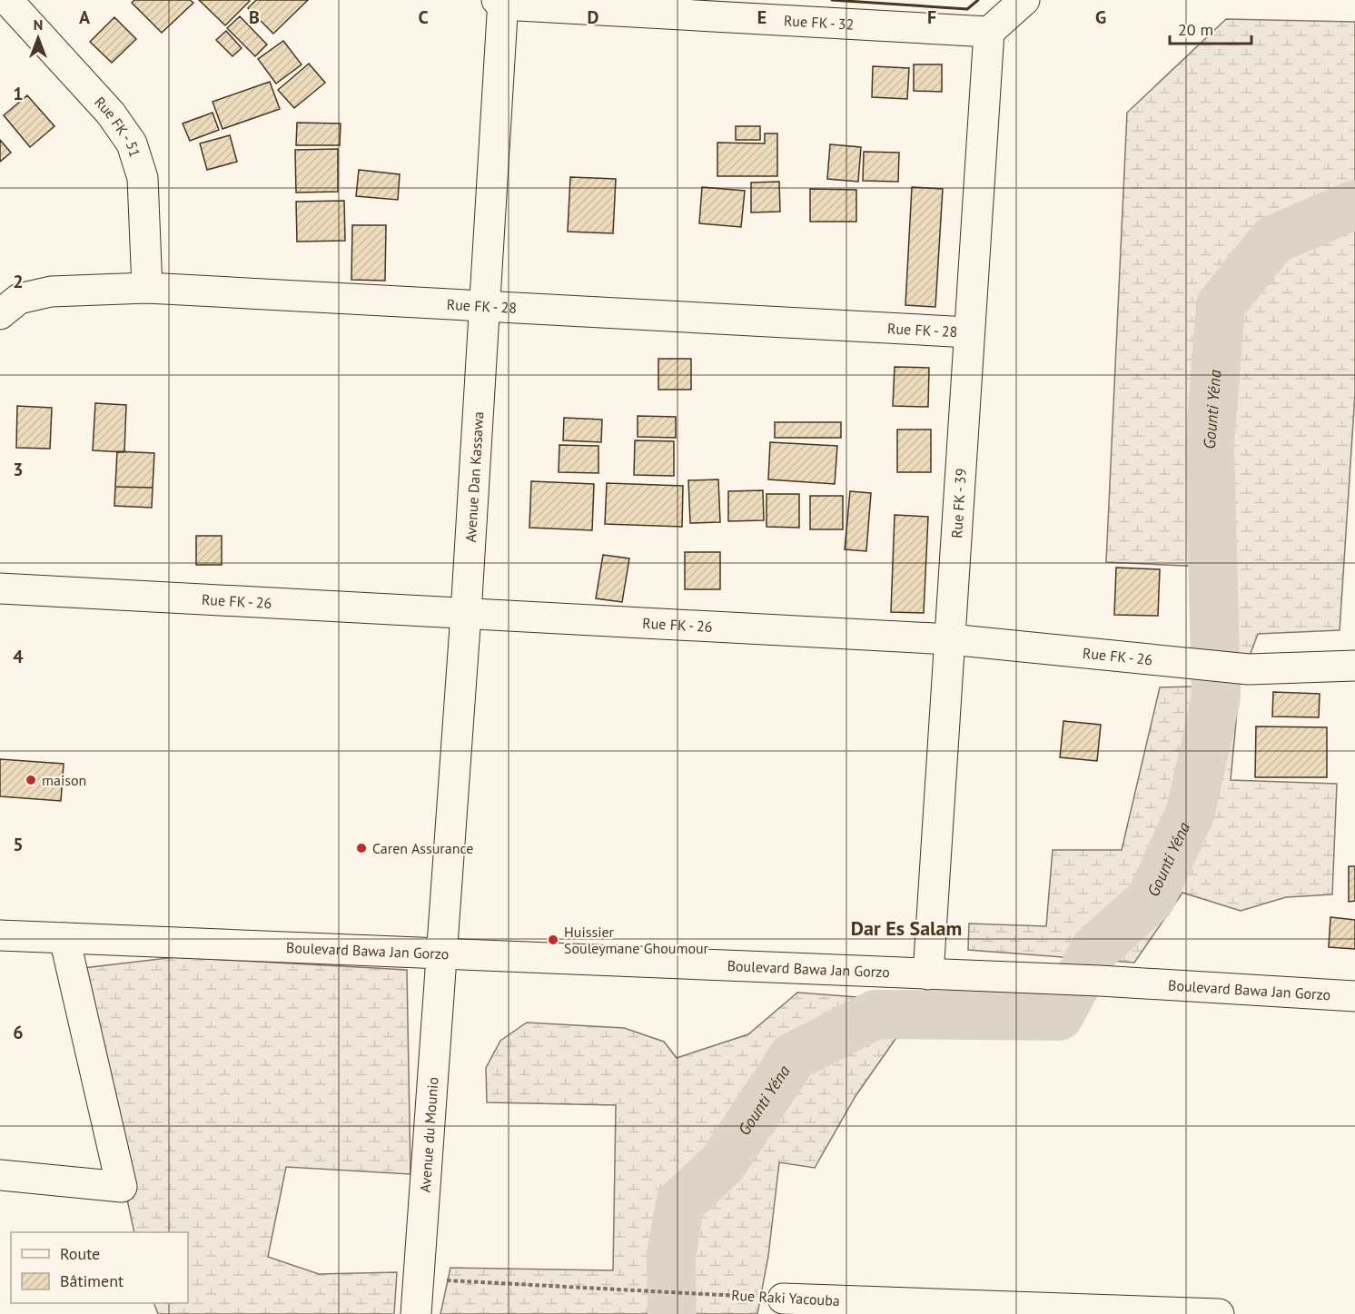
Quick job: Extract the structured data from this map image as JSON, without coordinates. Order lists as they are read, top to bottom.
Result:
{
  "streets": {
    "street": [
      "Rue FK - 32",
      "Rue FK - 51",
      "Rue FK - 28",
      "Avenue Dan Kassawa",
      "Rue FK - 39",
      "Rue FK - 26",
      "Boulevard Bawa Jan Gorzo",
      "Avenue du Mounio",
      "Rue Raki Yacouba"
    ]
  },
  "crossings": [
    ["Rue FK - 32", "Avenue Dan Kassawa"],
    ["Rue FK - 32", "Rue FK - 39"],
    ["Rue FK - 51", "Rue FK - 28"],
    ["Rue FK - 28", "Avenue Dan Kassawa"],
    ["Rue FK - 28", "Rue FK - 39"],
    ["Avenue Dan Kassawa", "Rue FK - 26"],
    ["Avenue Dan Kassawa", "Boulevard Bawa Jan Gorzo"],
    ["Avenue Dan Kassawa", "Avenue du Mounio"],
    ["Rue FK - 39", "Rue FK - 26"],
    ["Rue FK - 39", "Boulevard Bawa Jan Gorzo"],
    ["Boulevard Bawa Jan Gorzo", "Avenue du Mounio"],
    ["Avenue du Mounio", "Rue Raki Yacouba"]
  ],
  "districts": ["Dar Es Salam"],
  "water": ["Gounti Yéna"],
  "places": ["maison", "Caren Assurance", "Huissier Souleymane Ghoumour"],
  "legend": ["Route", "Bâtiment"],
  "scale_bar": "20 m",
  "north": "top",
  "grid": {
    "columns": [
      "A",
      "B",
      "C",
      "D",
      "E",
      "F",
      "G"
    ],
    "rows": [
      "1",
      "2",
      "3",
      "4",
      "5",
      "6"
    ]
  }
}
